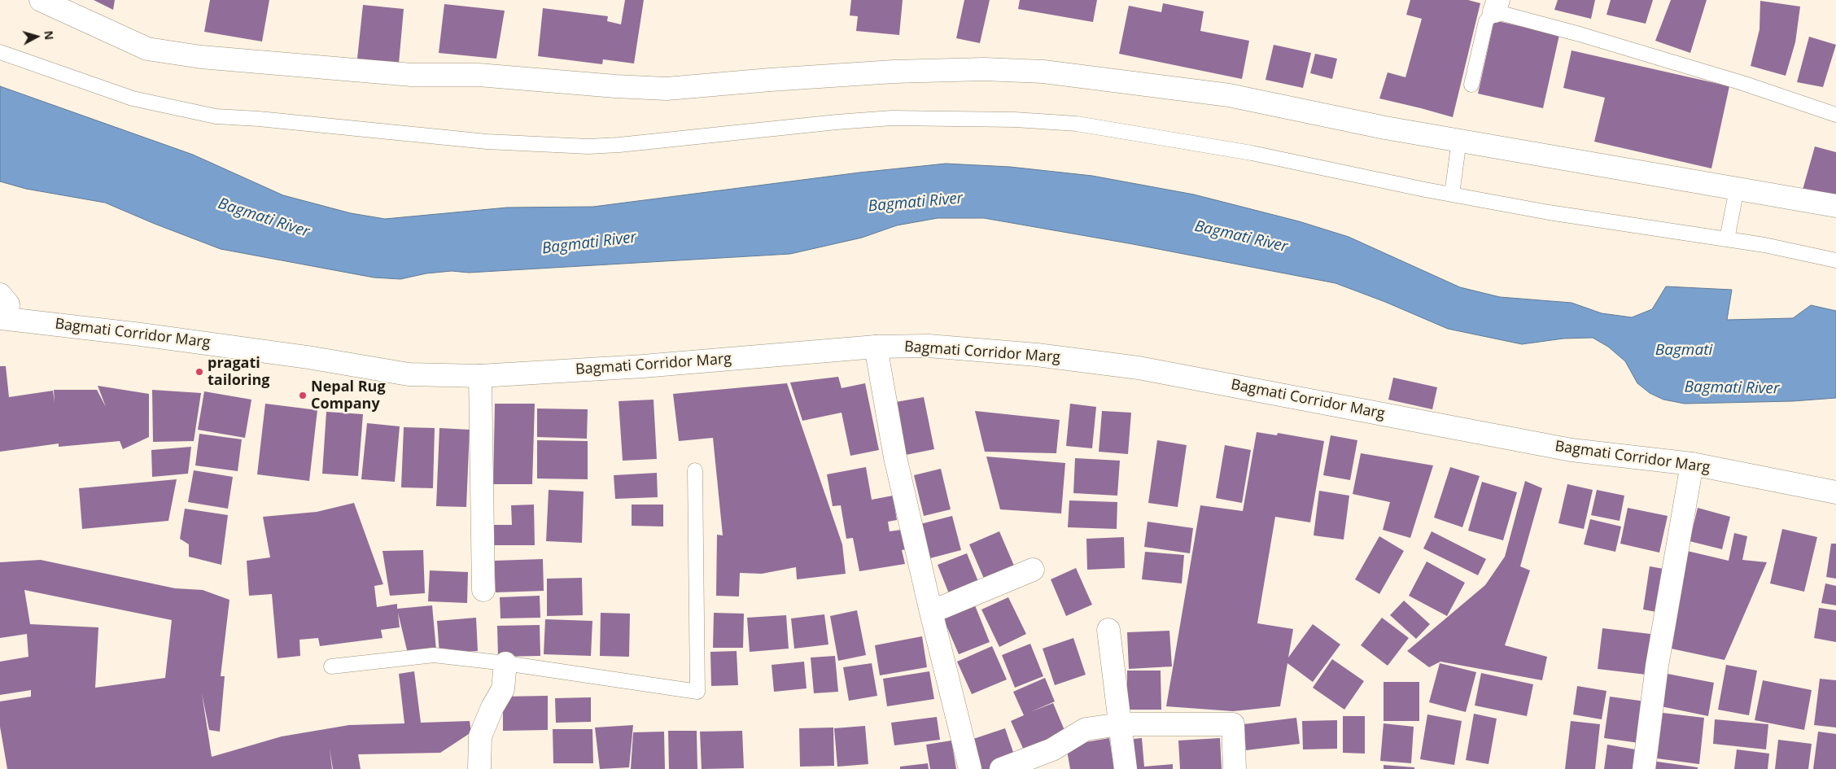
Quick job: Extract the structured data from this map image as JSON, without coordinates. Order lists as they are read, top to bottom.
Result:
{
  "streets": {
    "street": ["Bagmati Corridor Marg"]
  },
  "water": ["Bagmati River", "Bagmati"],
  "places": ["pragati tailoring", "Nepal Rug Company"],
  "north": "right"
}
